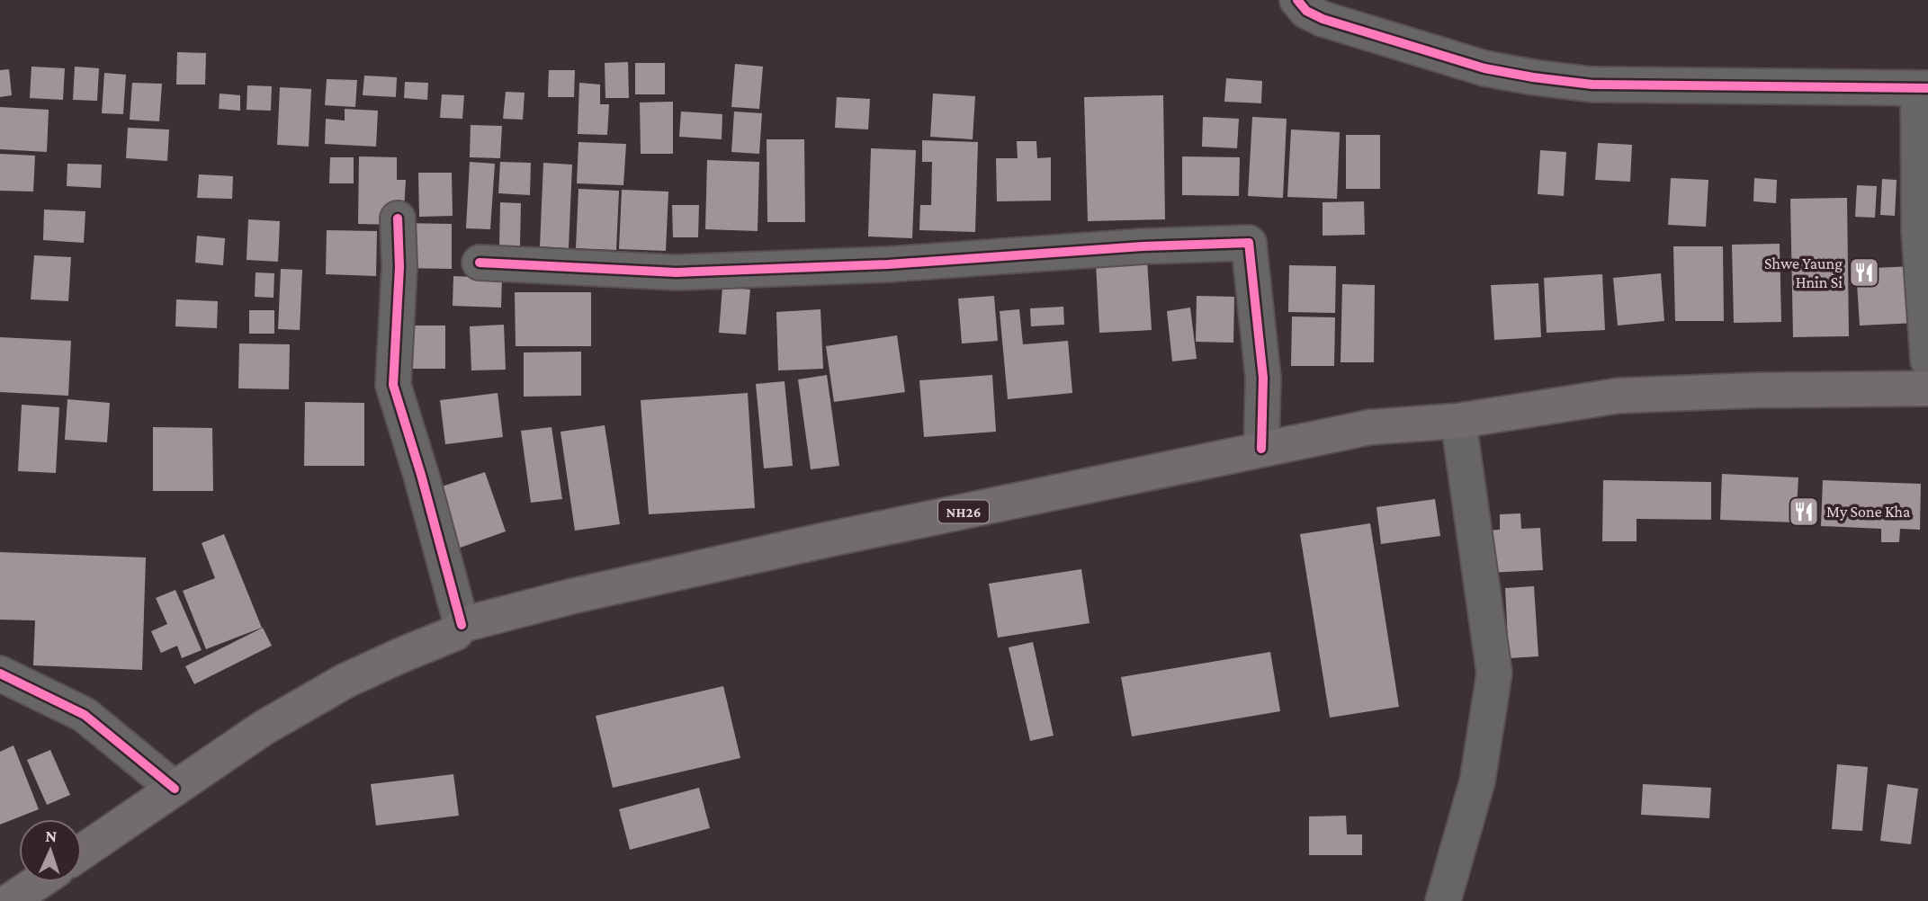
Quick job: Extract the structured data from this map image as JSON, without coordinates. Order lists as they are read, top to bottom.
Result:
{
  "streets": {
    "highway": ["NH26"]
  },
  "places": {
    "restaurant": ["Shwe Yaung Hnin Si", "My Sone Kha"]
  },
  "north": "top"
}
